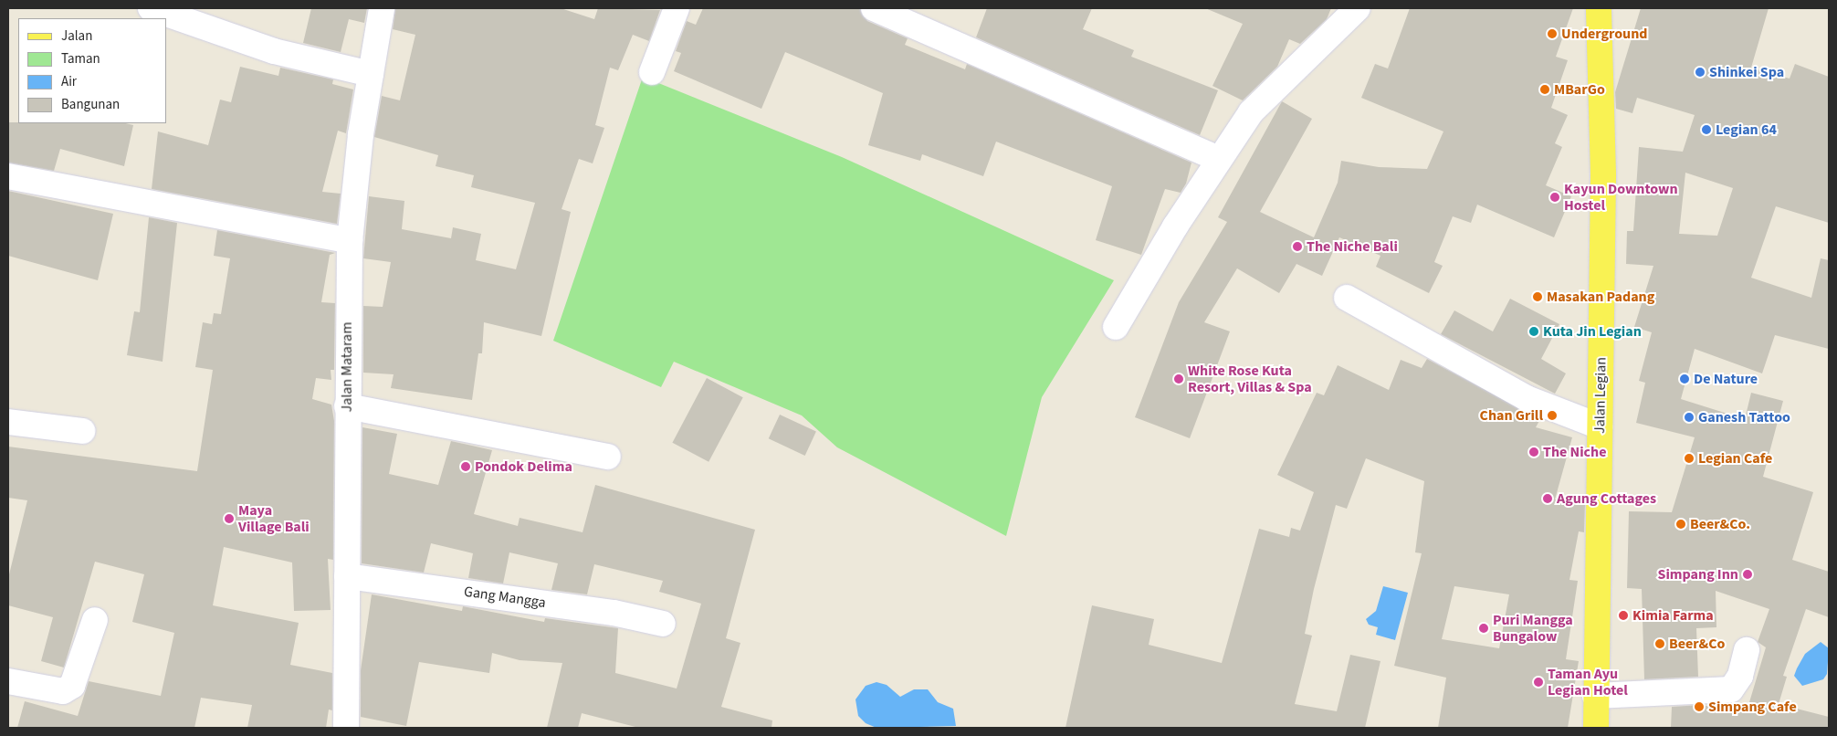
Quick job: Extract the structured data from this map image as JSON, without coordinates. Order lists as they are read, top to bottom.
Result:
{
  "streets": {
    "main road": ["Jalan Legian"],
    "street": ["Jalan Mataram", "Gang Mangga"]
  },
  "crossings": [
    ["Jalan Mataram", "Gang Mangga"]
  ],
  "places": [
    "Underground",
    "Shinkei Spa",
    "MBarGo",
    "Legian 64",
    "Kayun Downtown Hostel",
    "The Niche Bali",
    "Masakan Padang",
    "Kuta Jin Legian",
    "White Rose Kuta Resort, Villas & Spa",
    "De Nature",
    "Chan Grill",
    "Ganesh Tattoo",
    "The Niche",
    "Legian Cafe",
    "Pondok Delima",
    "Agung Cottages",
    "Maya Village Bali",
    "Beer&Co.",
    "Simpang Inn",
    "Kimia Farma",
    "Puri Mangga Bungalow",
    "Beer&Co",
    "Taman Ayu Legian Hotel",
    "Simpang Cafe"
  ],
  "legend": [
    "Jalan",
    "Taman",
    "Air",
    "Bangunan"
  ]
}
